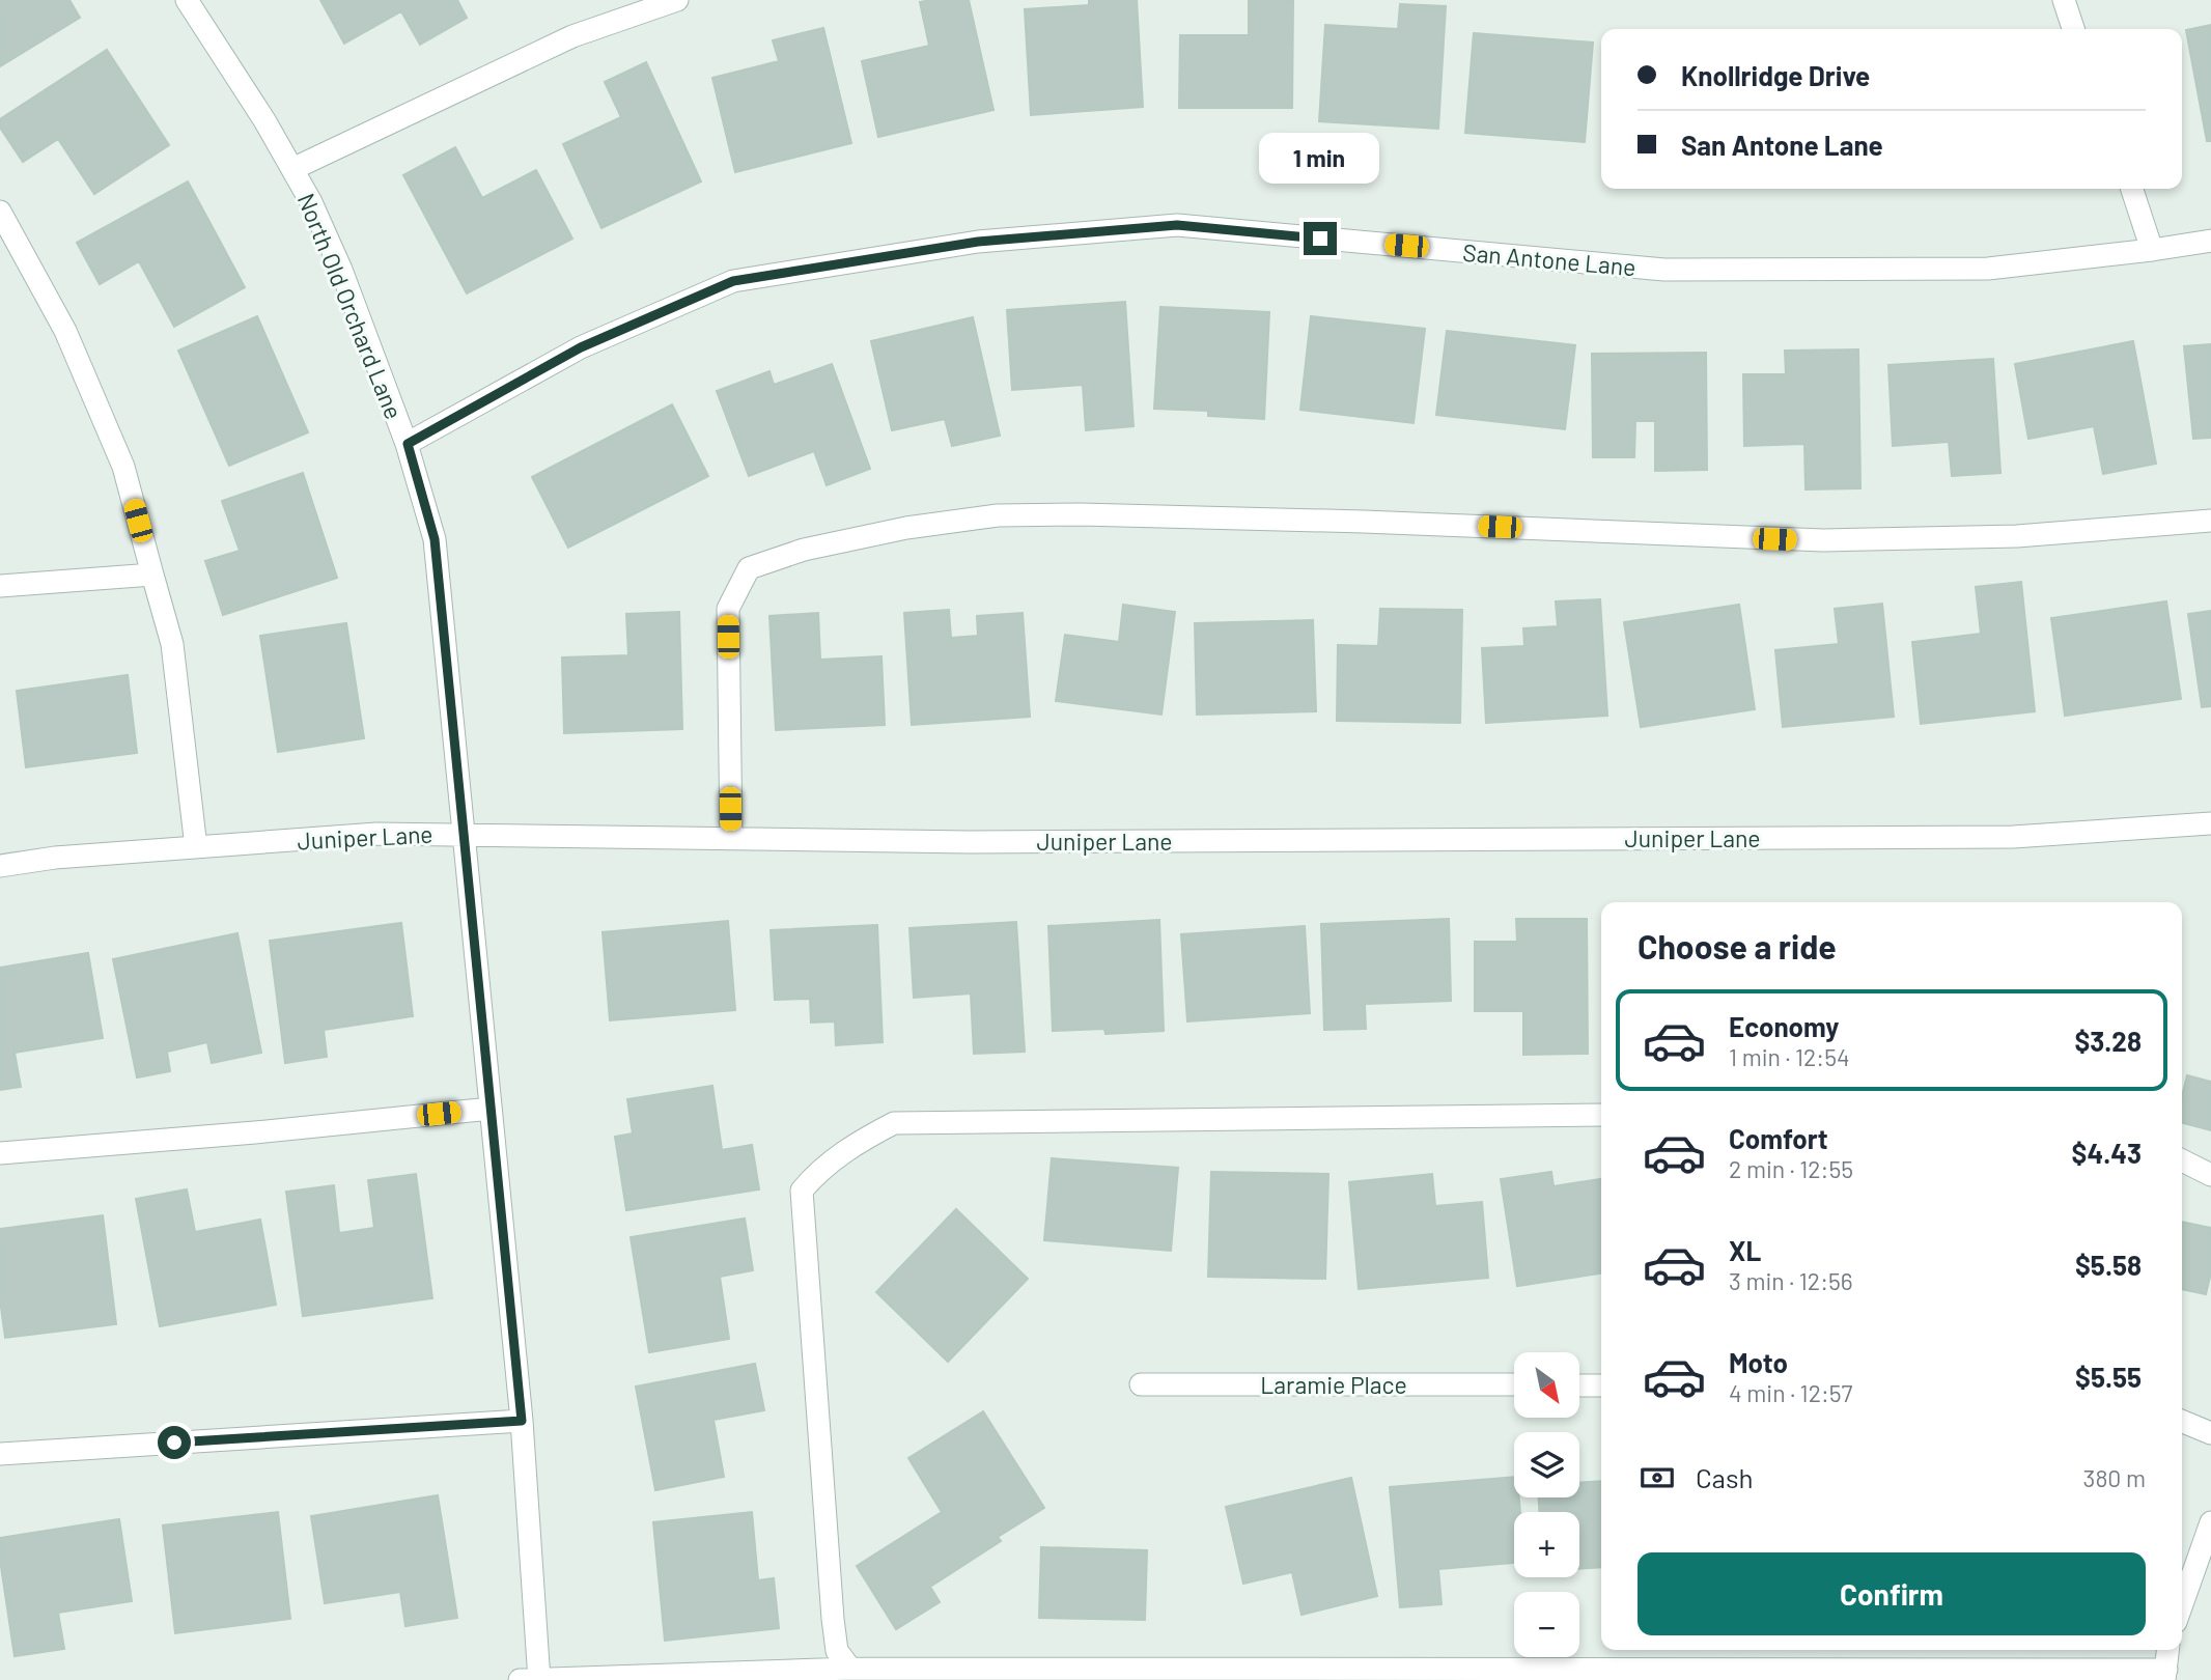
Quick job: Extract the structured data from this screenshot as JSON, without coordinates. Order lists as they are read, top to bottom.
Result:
{
  "streets": {
    "street": [
      "San Antone Lane",
      "North Old Orchard Lane",
      "Juniper Lane",
      "Laramie Place"
    ]
  },
  "crossings": [
    ["San Antone Lane", "North Old Orchard Lane"],
    ["North Old Orchard Lane", "Juniper Lane"]
  ],
  "north": "bottom right",
  "page": {
    "banner": ["Knollridge Drive", "San Antone Lane"],
    "bubble": "1 min",
    "heading": "Choose a ride",
    "list": [
      {
        "name": "Economy",
        "note": "1 min · 12:54",
        "value": "$3.28"
      },
      {
        "name": "Comfort",
        "note": "2 min · 12:55",
        "value": "$4.43"
      },
      {
        "name": "XL",
        "note": "3 min · 12:56",
        "value": "$5.58"
      },
      {
        "name": "Moto",
        "note": "4 min · 12:57",
        "value": "$5.55"
      }
    ],
    "map_buttons": ["+", "−"],
    "pay": ["Cash", "380 m"],
    "buttons": "Confirm"
  }
}
